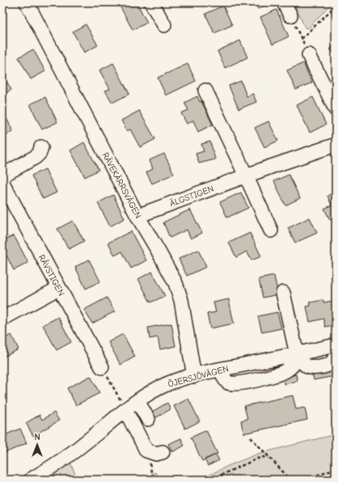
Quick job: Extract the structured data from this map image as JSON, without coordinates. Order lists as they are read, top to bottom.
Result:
{
  "streets": {
    "street": [
      "RÄVEKÄRRSVÄGEN",
      "ÄLGSTIGEN",
      "RÄVSTIGEN",
      "ÖJERSJÖVÄGEN"
    ]
  },
  "crossings": [
    ["RÄVEKÄRRSVÄGEN", "ÄLGSTIGEN"],
    ["RÄVEKÄRRSVÄGEN", "ÖJERSJÖVÄGEN"]
  ],
  "north": "top"
}
